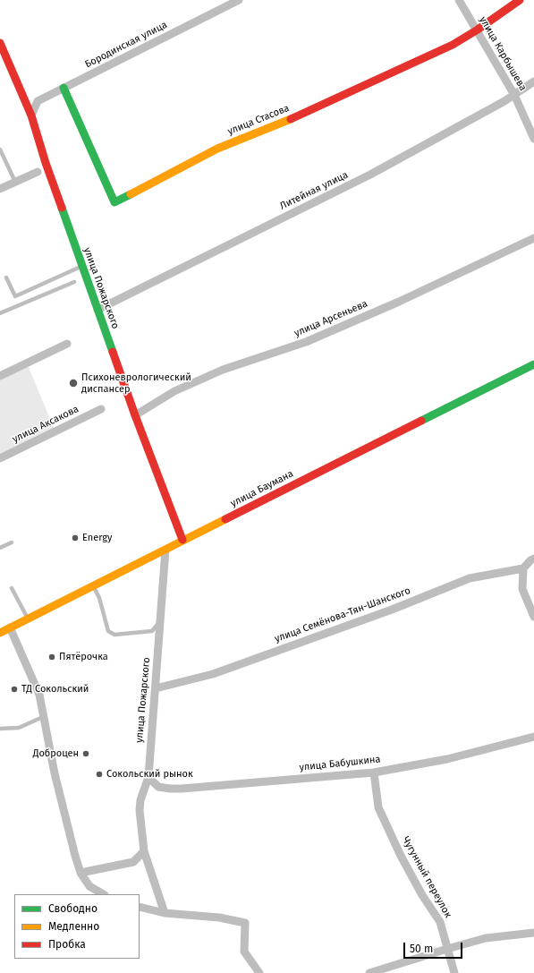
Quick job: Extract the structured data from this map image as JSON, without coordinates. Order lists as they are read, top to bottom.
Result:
{
  "streets": {
    "street": [
      "Бородинская улица",
      "улица Карбышева",
      "улица Стасова",
      "Литейная улица",
      "улица Пожарского",
      "улица Арсеньева",
      "улица Аксакова",
      "улица Баумана",
      "улица Семёнова-Тян-Шанского",
      "улица Бабушкина",
      "Чугунный переулок"
    ]
  },
  "crossings": [
    ["Бородинская улица", "улица Стасова"],
    ["улица Карбышева", "улица Стасова"],
    ["улица Карбышева", "Литейная улица"],
    ["Литейная улица", "улица Пожарского"],
    ["улица Пожарского", "улица Арсеньева"],
    ["улица Пожарского", "улица Баумана"],
    ["улица Пожарского", "улица Семёнова-Тян-Шанского"],
    ["улица Пожарского", "улица Бабушкина"],
    ["улица Бабушкина", "Чугунный переулок"]
  ],
  "places": [
    "Психоневрологический диспансер",
    "Energy",
    "Пятёрочка",
    "ТД Сокольский",
    "Доброцен",
    "Сокольский рынок"
  ],
  "legend": ["Свободно", "Медленно", "Пробка"],
  "scale_bar": "50 m"
}
